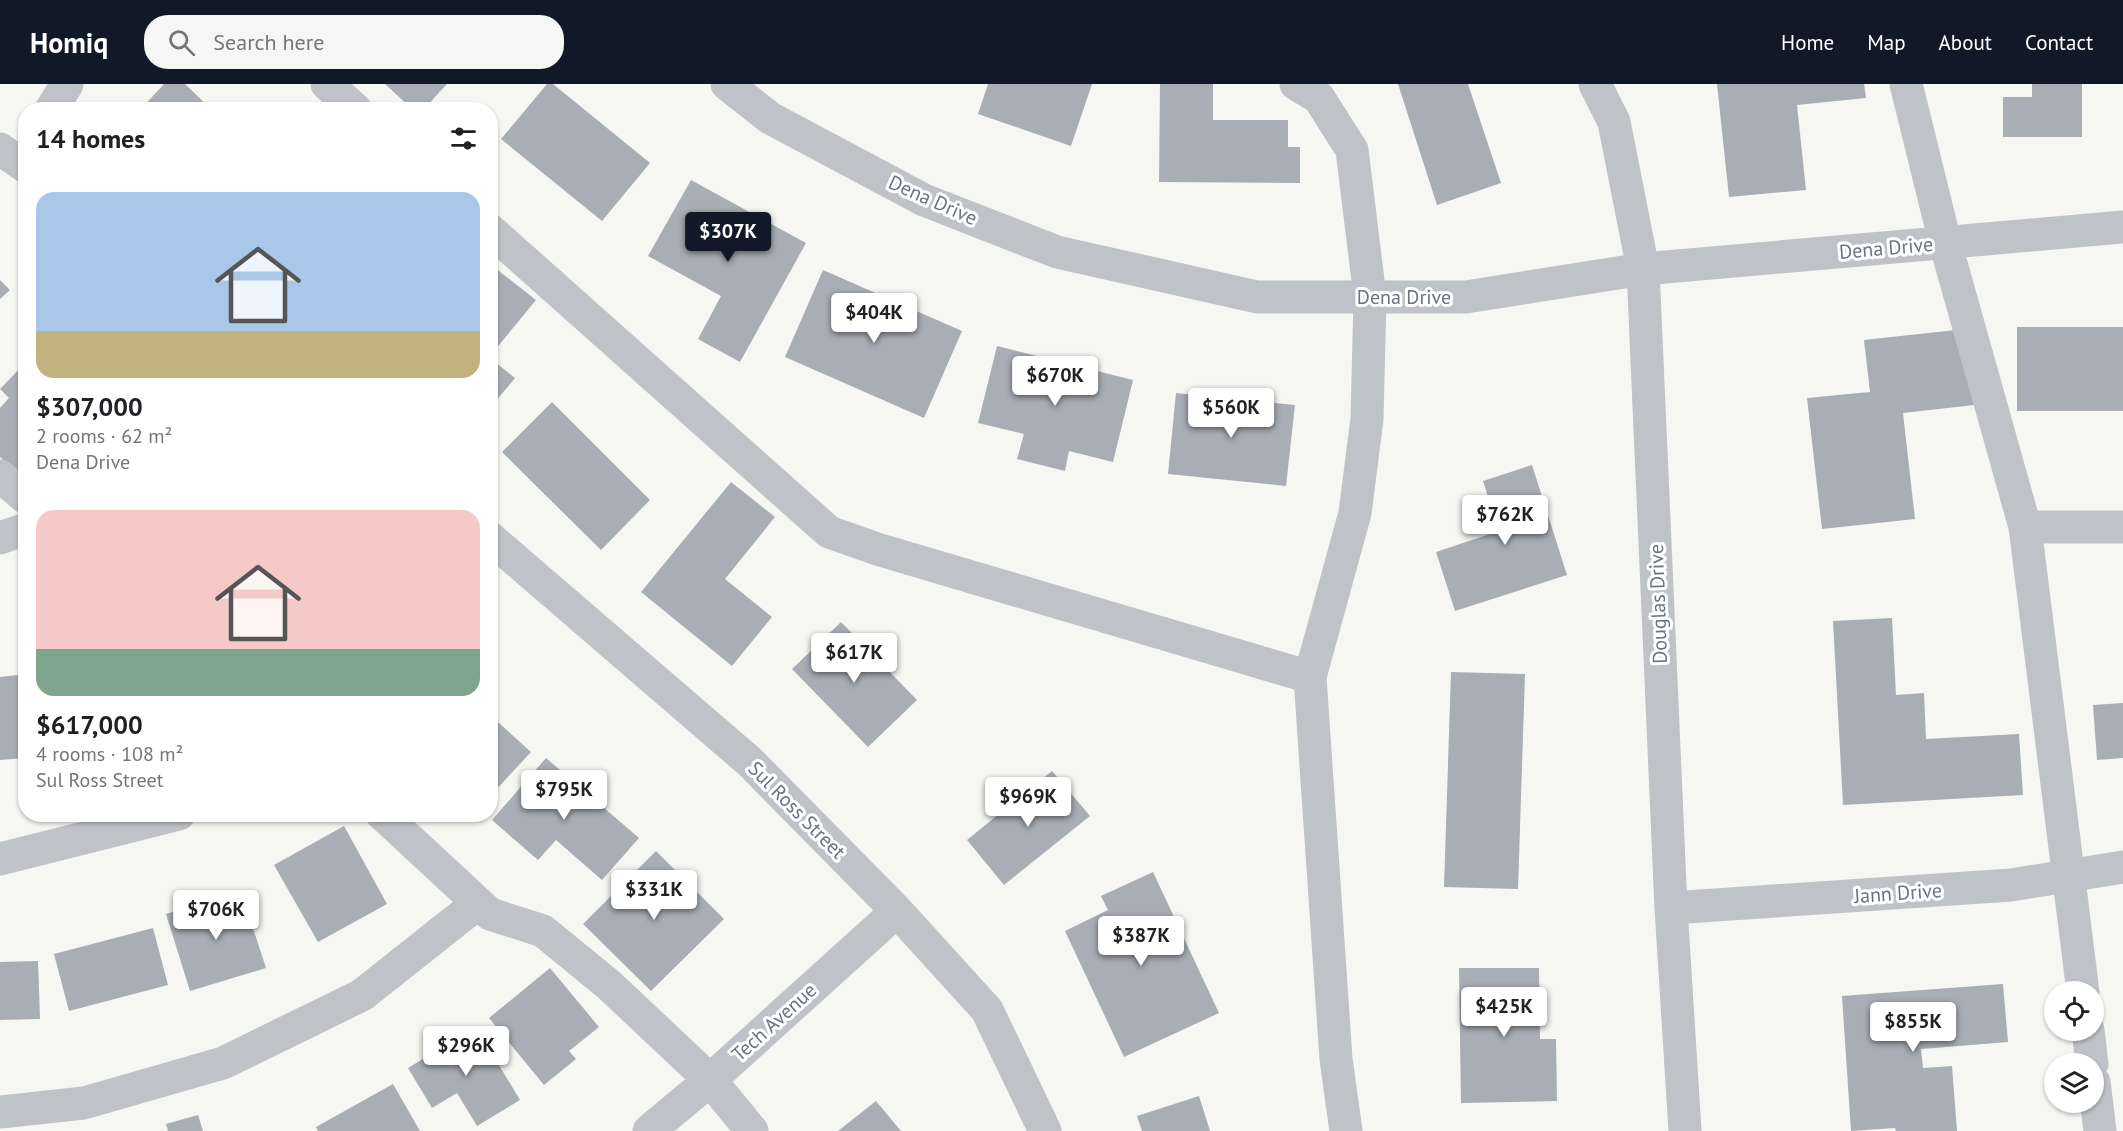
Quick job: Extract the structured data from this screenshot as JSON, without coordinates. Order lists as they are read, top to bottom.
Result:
{
  "streets": {
    "street": [
      "Dena Drive",
      "Douglas Drive",
      "Sul Ross Street",
      "Jann Drive",
      "Tech Avenue"
    ]
  },
  "crossings": [
    ["Dena Drive", "Douglas Drive"],
    ["Douglas Drive", "Jann Drive"],
    ["Sul Ross Street", "Tech Avenue"]
  ],
  "page": {
    "header": "Homiq",
    "search": "Search here",
    "nav": [
      "Home",
      "Map",
      "About",
      "Contact"
    ],
    "heading": "14 homes",
    "list": [
      {
        "name": "$307,000",
        "note": "2 rooms · 62 m² · Dena Drive"
      },
      {
        "name": "$617,000",
        "note": "4 rooms · 108 m² · Sul Ross Street"
      }
    ],
    "price": [
      "$307K",
      "$404K",
      "$670K",
      "$560K",
      "$762K",
      "$617K",
      "$795K",
      "$969K",
      "$331K",
      "$706K",
      "$387K",
      "$425K",
      "$855K",
      "$296K"
    ]
  }
}
